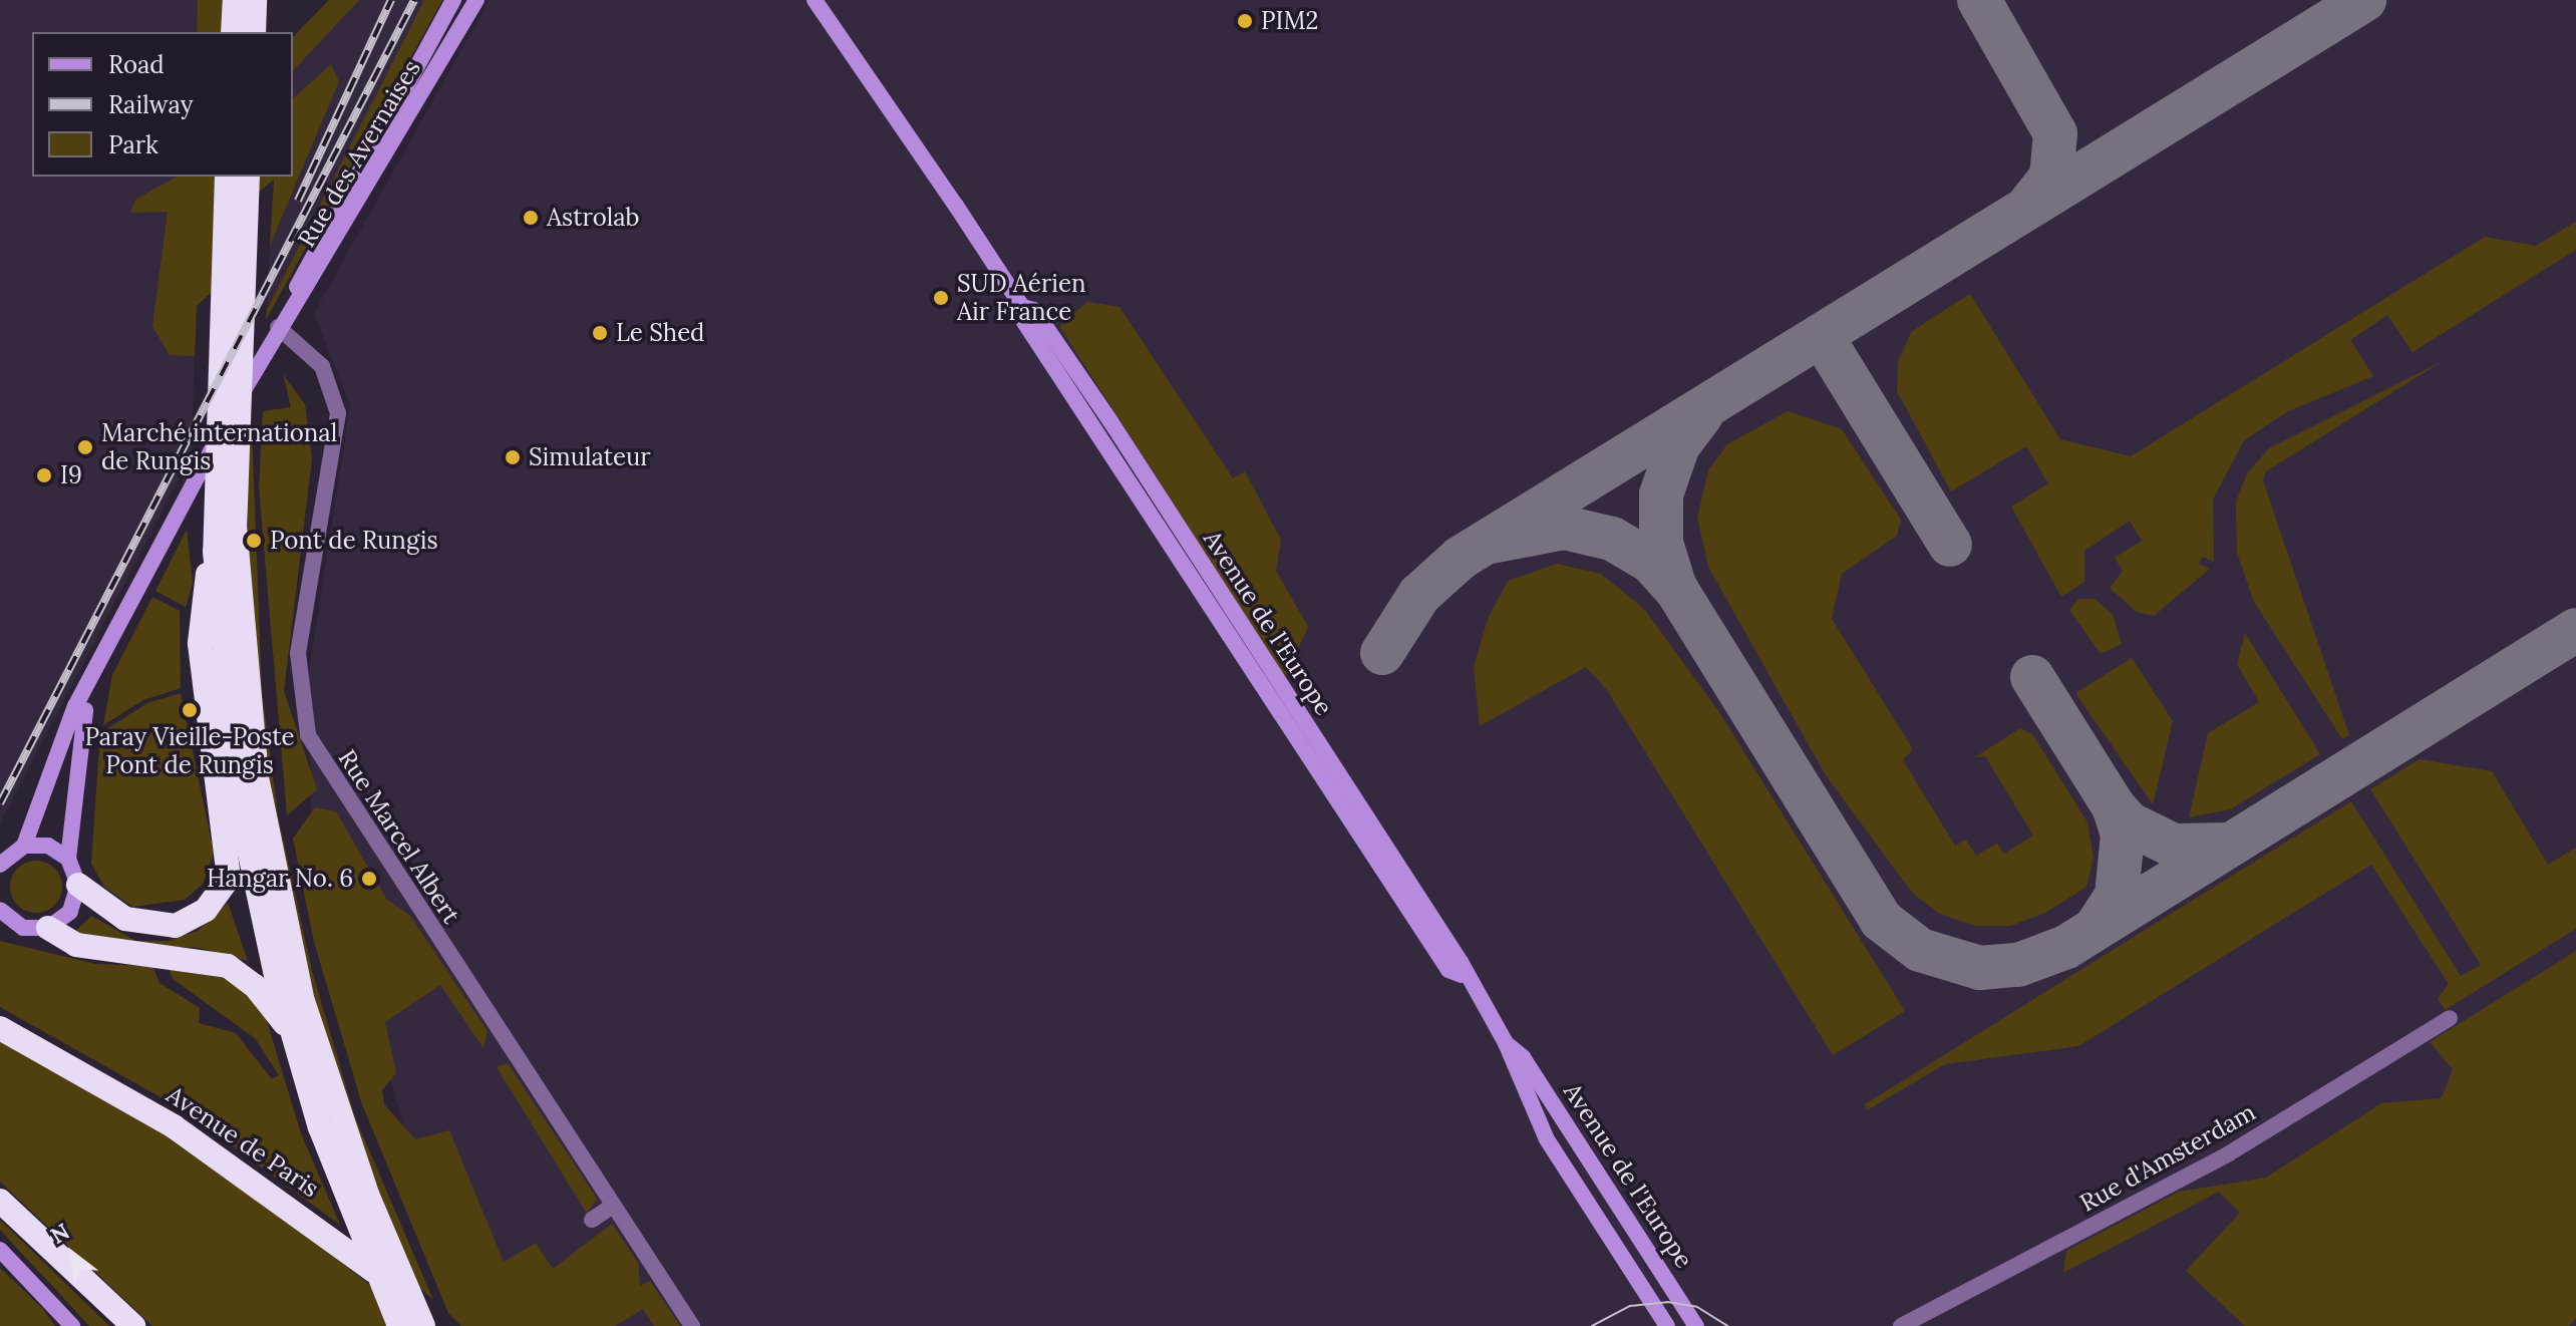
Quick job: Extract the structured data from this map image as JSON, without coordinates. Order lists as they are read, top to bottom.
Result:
{
  "streets": {
    "highway": ["Avenue de Paris"],
    "street": [
      "Rue des Avernaises",
      "Avenue de l'Europe",
      "Rue Marcel Albert",
      "Rue d'Amsterdam"
    ]
  },
  "crossings": [
    ["Rue des Avernaises", "Rue Marcel Albert"]
  ],
  "places": [
    "PIM2",
    "Astrolab",
    "SUD Aérien Air France",
    "Le Shed",
    "Marché international de Rungis",
    "Simulateur",
    "I9",
    "Pont de Rungis",
    "Paray Vieille-Poste Pont de Rungis",
    "Hangar No. 6"
  ],
  "legend": ["Road", "Railway", "Park"],
  "north": "top left"
}
